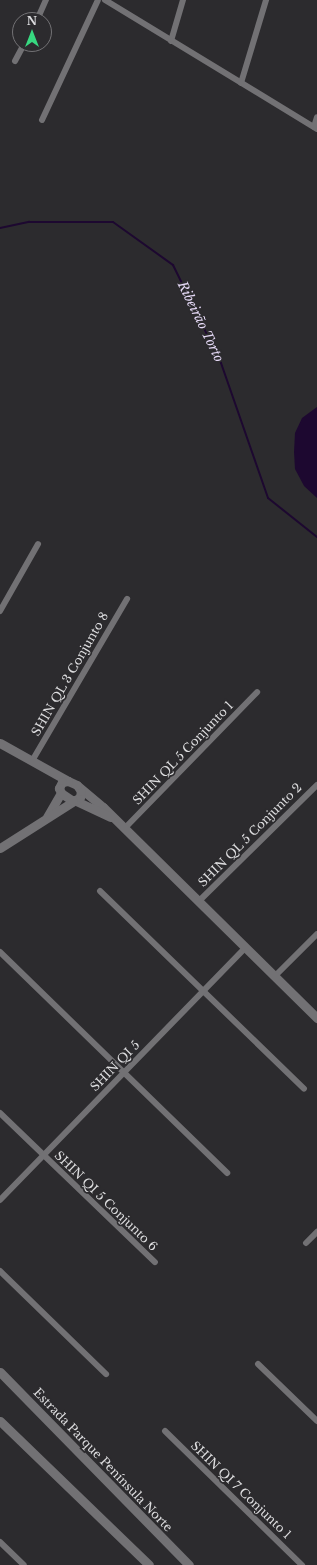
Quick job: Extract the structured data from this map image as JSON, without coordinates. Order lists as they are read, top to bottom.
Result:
{
  "streets": {
    "street": [
      "SHIN QL 3 Conjunto 8",
      "SHIN QL 5 Conjunto 1",
      "SHIN QL 5 Conjunto 2",
      "SHIN QI 5",
      "SHIN QI 5 Conjunto 6",
      "Estrada Parque Península Norte",
      "SHIN QI 7 Conjunto 1"
    ]
  },
  "crossings": [
    ["SHIN QI 5", "SHIN QI 5 Conjunto 6"]
  ],
  "water": ["Ribeirão Torto"],
  "north": "top"
}
